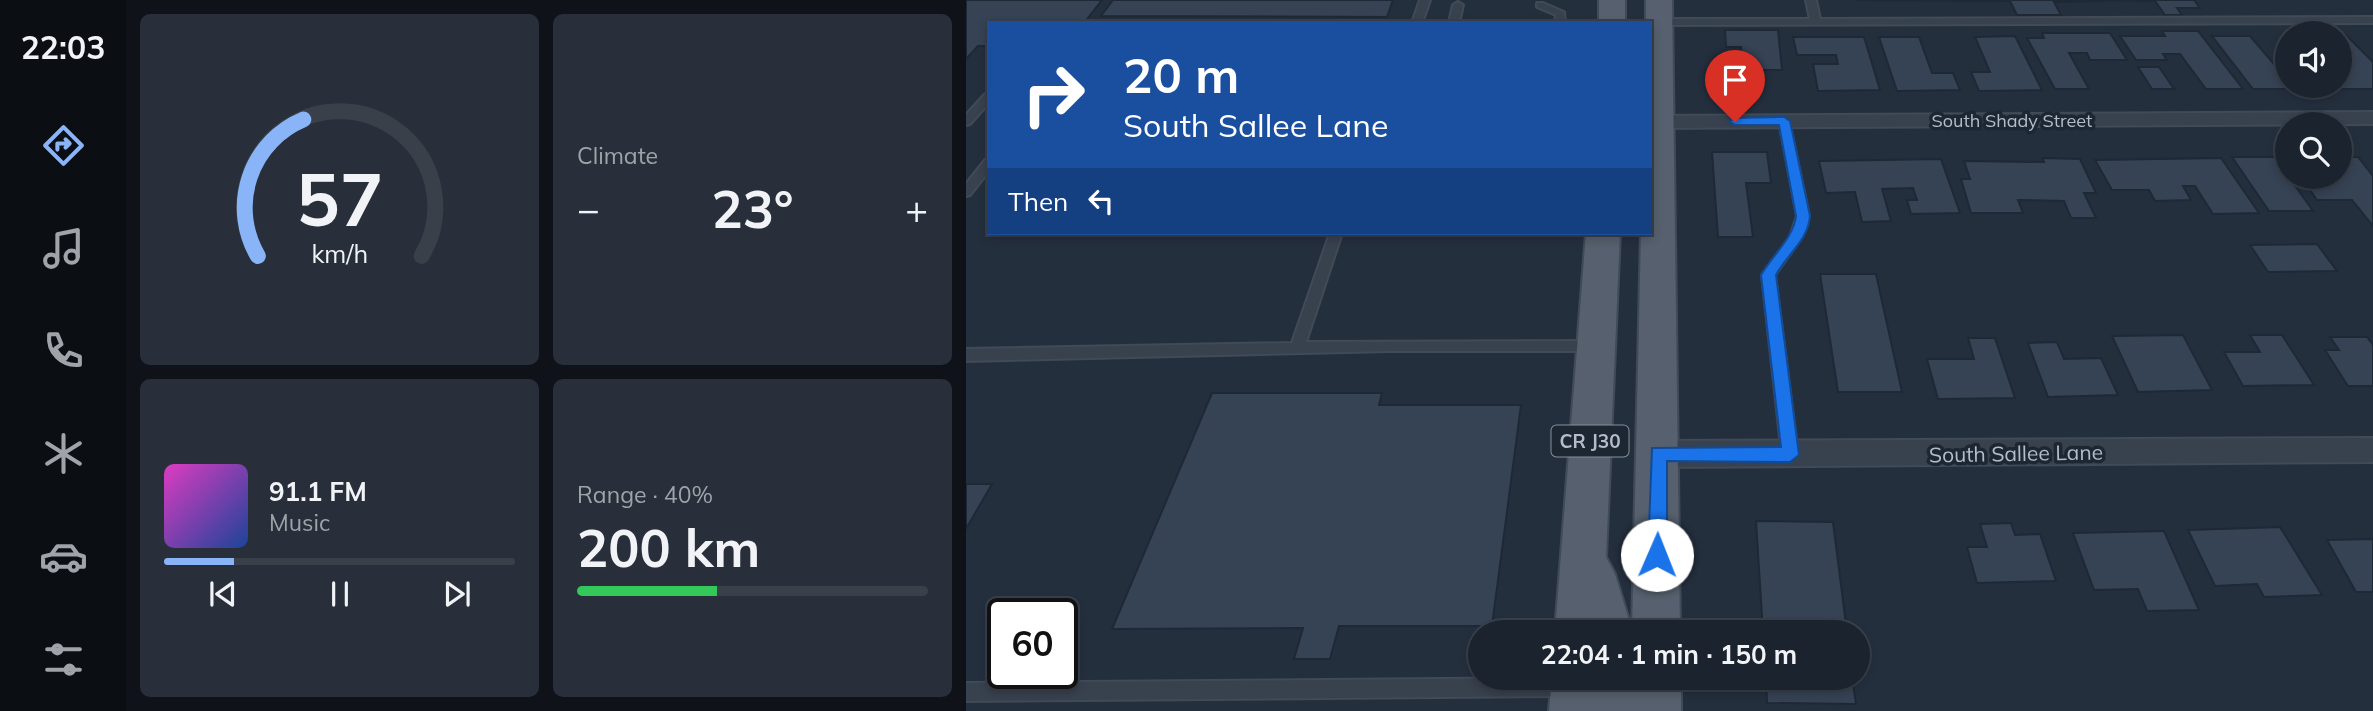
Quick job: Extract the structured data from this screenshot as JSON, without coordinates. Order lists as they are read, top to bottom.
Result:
{
  "streets": {
    "main road": ["CR J30"],
    "street": ["South Shady Street", "South Sallee Lane"]
  },
  "crossings": [
    ["South Shady Street", "CR J30"],
    ["CR J30", "South Sallee Lane"]
  ],
  "page": {
    "tabs": "22:03",
    "tile": [
      "Climate",
      ["Range · 40%", "200 km"]
    ],
    "turn": ["20 m", "South Sallee Lane"],
    "then": "Then",
    "heat": ["−", "23°", "+"],
    "song": ["91.1 FM", "Music"],
    "limit": "60",
    "trip": "22:04 · 1 min · 150 m",
    "gauge": ["57", "km/h"]
  }
}
